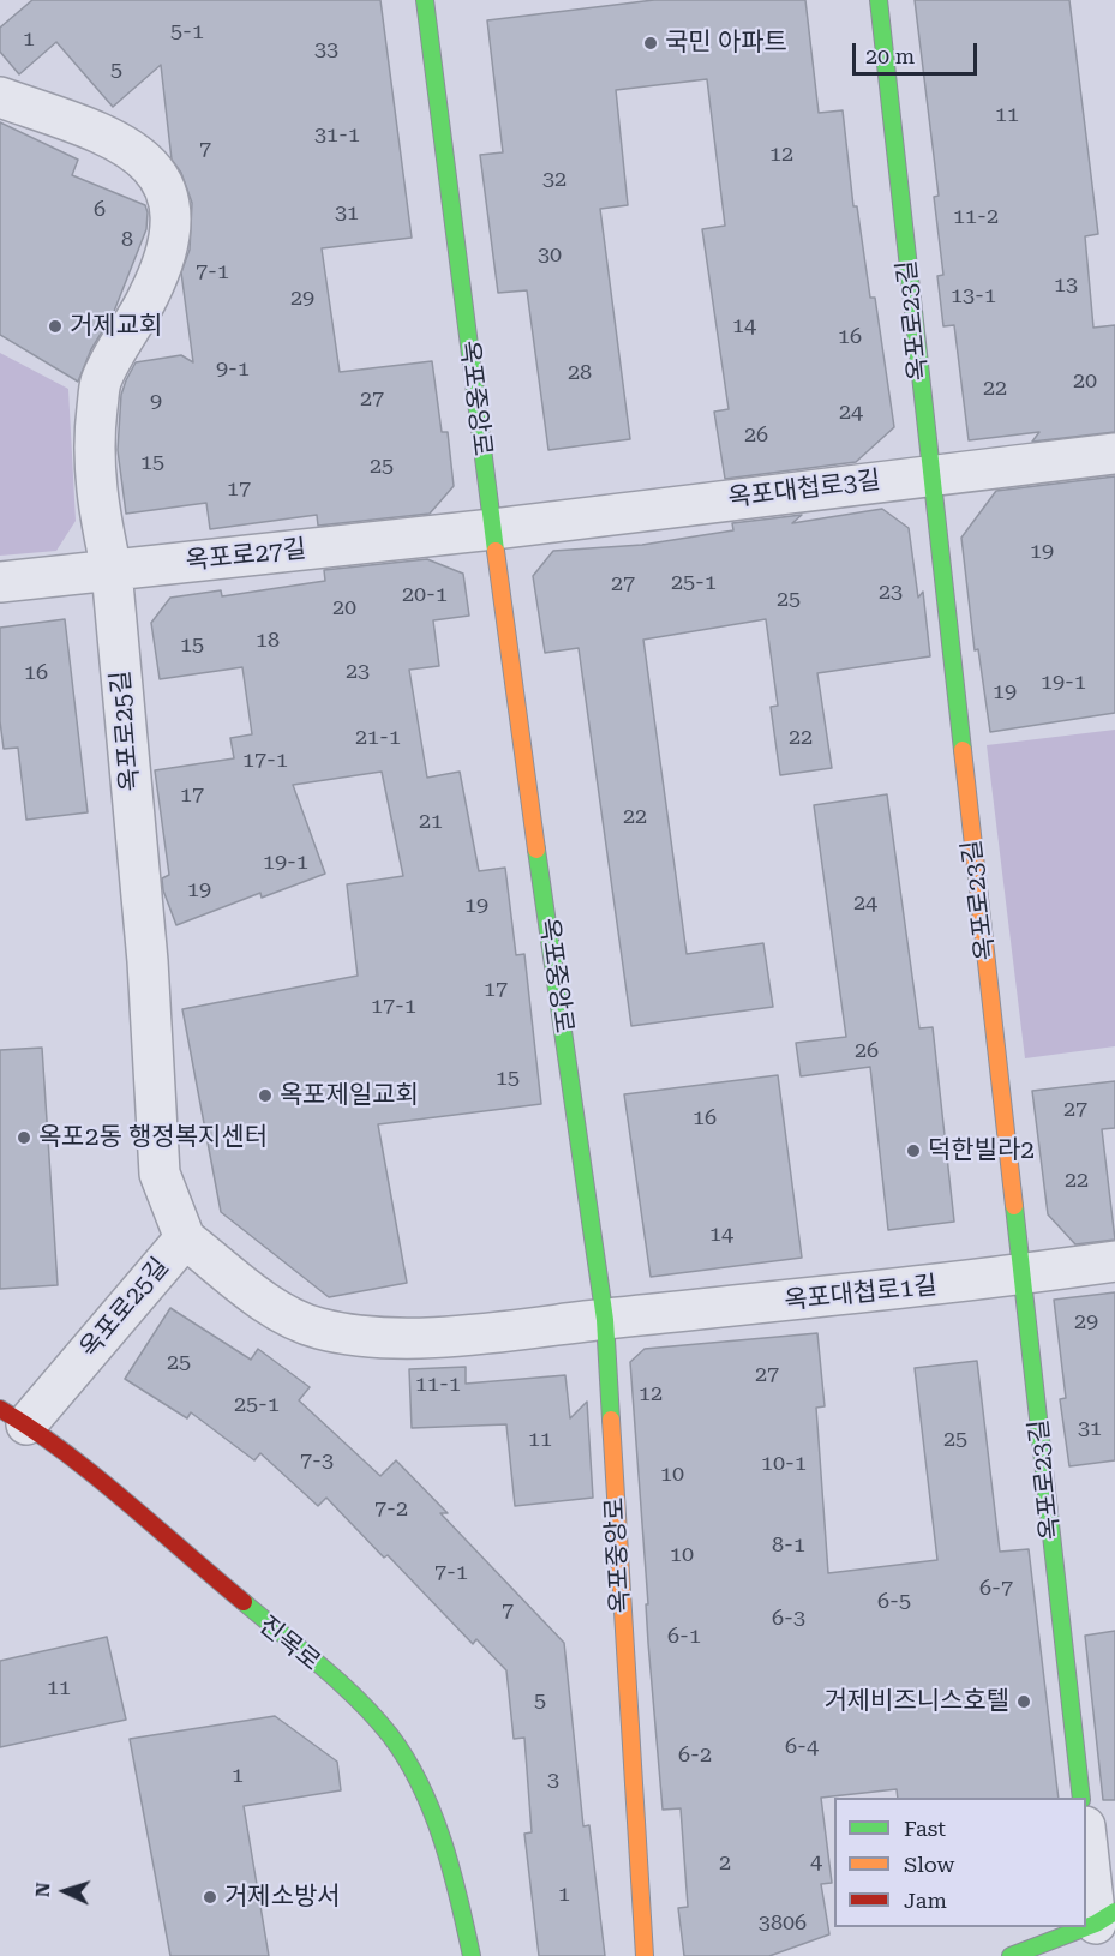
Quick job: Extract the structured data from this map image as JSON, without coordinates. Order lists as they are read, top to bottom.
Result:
{
  "streets": {
    "street": [
      "옥포로23길",
      "옥포중앙로",
      "옥포대첩로3길",
      "옥포로27길",
      "옥포로25길",
      "옥포대첩로1길",
      "진목로"
    ]
  },
  "crossings": [
    ["옥포로23길", "옥포대첩로3길"],
    ["옥포로23길", "옥포대첩로1길"],
    ["옥포중앙로", "옥포대첩로3길"],
    ["옥포중앙로", "옥포로27길"],
    ["옥포중앙로", "옥포대첩로1길"],
    ["옥포대첩로3길", "옥포로27길"],
    ["옥포로27길", "옥포로25길"],
    ["옥포로25길", "옥포대첩로1길"],
    ["옥포로25길", "진목로"]
  ],
  "places": [
    "국민 아파트",
    "거제교회",
    "옥포제일교회",
    "옥포2동 행정복지센터",
    "덕한빌라2",
    "거제비즈니스호텔",
    "거제소방서"
  ],
  "house_numbers": [
    "5-1",
    "1",
    "33",
    "5",
    "11",
    "31-1",
    "7",
    "12",
    "32",
    "6",
    "31",
    "11-2",
    "8",
    "30",
    "7-1",
    "13",
    "13-1",
    "29",
    "14",
    "16",
    "9-1",
    "28",
    "20",
    "22",
    "27",
    "9",
    "24",
    "26",
    "15",
    "25",
    "17",
    "19",
    "25-1",
    "27",
    "23",
    "20-1",
    "25",
    "20",
    "18",
    "15",
    "23",
    "16",
    "19-1",
    "19",
    "21-1",
    "22",
    "17-1",
    "17",
    "22",
    "21",
    "19-1",
    "19",
    "24",
    "19",
    "17",
    "17-1",
    "26",
    "15",
    "27",
    "16",
    "22",
    "14",
    "29",
    "25",
    "27",
    "11-1",
    "12",
    "25-1",
    "31",
    "11",
    "25",
    "7-3",
    "10-1",
    "10",
    "7-2",
    "8-1",
    "10",
    "7-1",
    "6-7",
    "6-5",
    "7",
    "6-3",
    "6-1",
    "11",
    "5",
    "6-4",
    "6-2",
    "1",
    "3",
    "4",
    "2",
    "1",
    "3806"
  ],
  "legend": ["Fast", "Slow", "Jam"],
  "scale_bar": "20 m",
  "north": "left"
}
